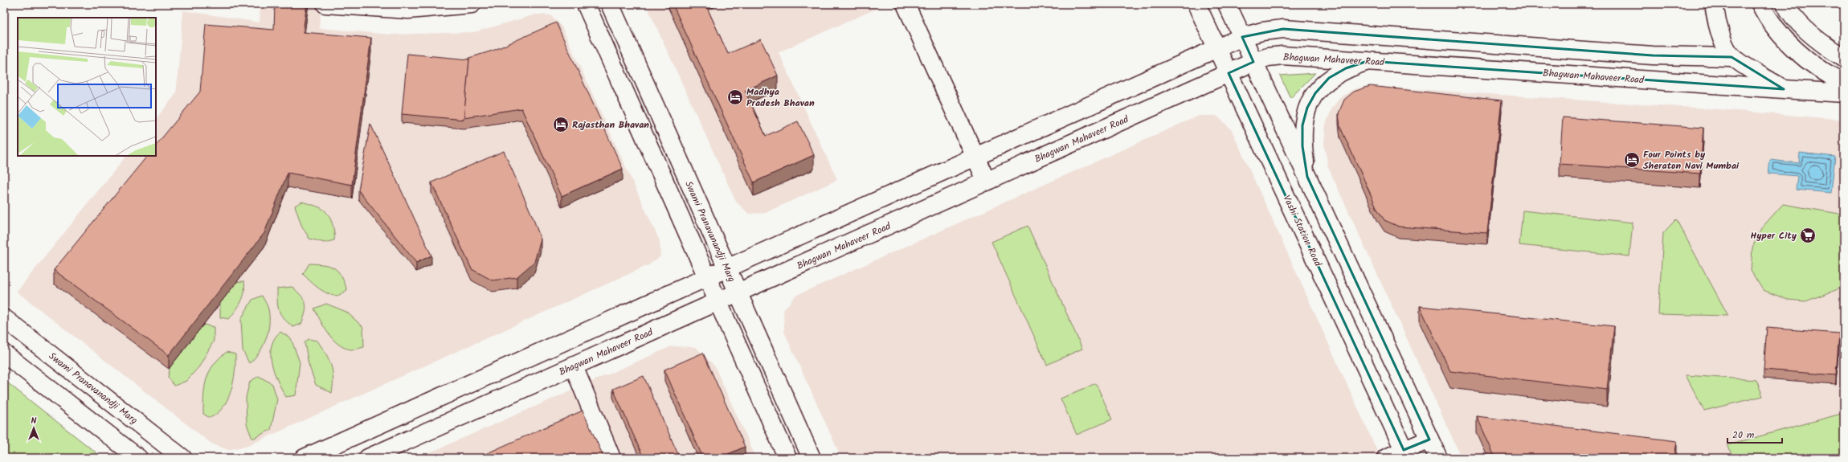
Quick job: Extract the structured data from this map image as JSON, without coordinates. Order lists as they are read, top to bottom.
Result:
{
  "streets": {
    "main road": ["Bhagwan Mahaveer Road", "Vashi Station Road", "Swami Pranavanandji Marg"]
  },
  "crossings": [
    ["Bhagwan Mahaveer Road", "Vashi Station Road"],
    ["Bhagwan Mahaveer Road", "Swami Pranavanandji Marg"]
  ],
  "places": {
    "hotel": ["Madhya Pradesh Bhavan", "Rajasthan Bhavan", "Four Points by Sheraton Navi Mumbai"],
    "supermarket": ["Hyper City"]
  },
  "scale_bar": "20 m",
  "north": "top"
}
